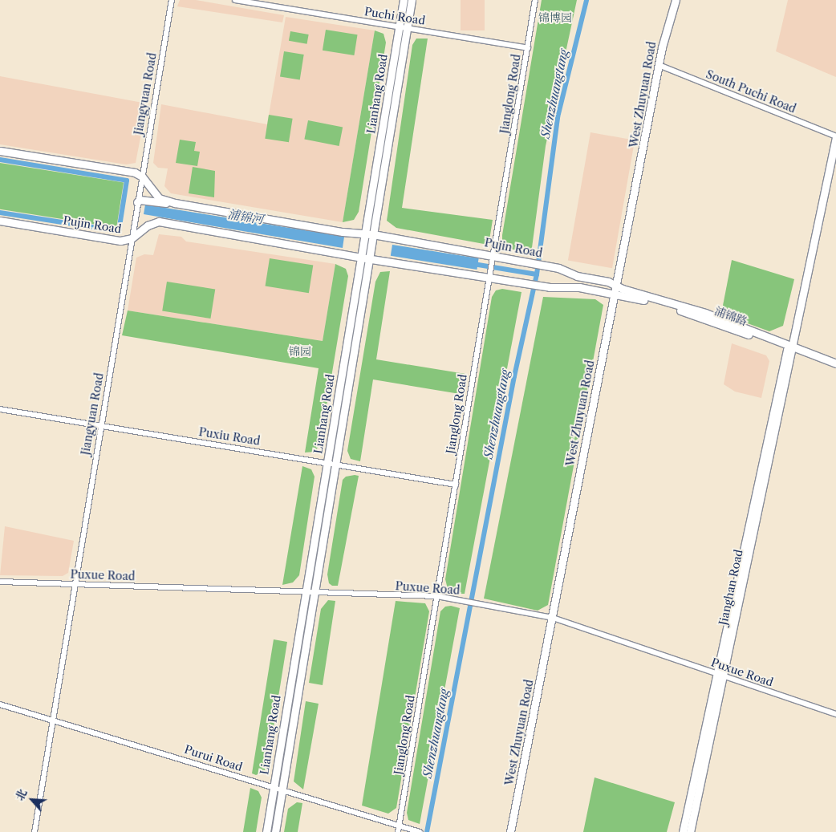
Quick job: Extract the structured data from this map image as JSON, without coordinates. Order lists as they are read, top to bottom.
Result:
{
  "streets": {
    "street": [
      "Puchi Road",
      "South Puchi Road",
      "Jiangyuan Road",
      "Lianhang Road",
      "Jianglong Road",
      "West Zhuyuan Road",
      "Pujin Road",
      "浦锦路",
      "Puxiu Road",
      "Puxue Road",
      "Jianghan Road",
      "Purui Road"
    ]
  },
  "crossings": [
    ["Puchi Road", "Lianhang Road"],
    ["Puchi Road", "Jianglong Road"],
    ["South Puchi Road", "West Zhuyuan Road"],
    ["South Puchi Road", "Jianghan Road"],
    ["Jiangyuan Road", "Pujin Road"],
    ["Jiangyuan Road", "Puxiu Road"],
    ["Jiangyuan Road", "Puxue Road"],
    ["Jiangyuan Road", "Purui Road"],
    ["Lianhang Road", "Pujin Road"],
    ["Lianhang Road", "Puxiu Road"],
    ["Lianhang Road", "Puxue Road"],
    ["Lianhang Road", "Purui Road"],
    ["Jianglong Road", "Pujin Road"],
    ["Jianglong Road", "Puxiu Road"],
    ["Jianglong Road", "Puxue Road"],
    ["Jianglong Road", "Purui Road"],
    ["West Zhuyuan Road", "Pujin Road"],
    ["West Zhuyuan Road", "浦锦路"],
    ["West Zhuyuan Road", "Puxue Road"],
    ["Pujin Road", "浦锦路"],
    ["Pujin Road", "Jianghan Road"],
    ["浦锦路", "Jianghan Road"],
    ["Puxue Road", "Jianghan Road"]
  ],
  "water": ["Shenzhuangtang", "浦锦河"],
  "parks": ["锦博园", "锦园"],
  "north": "top left"
}
